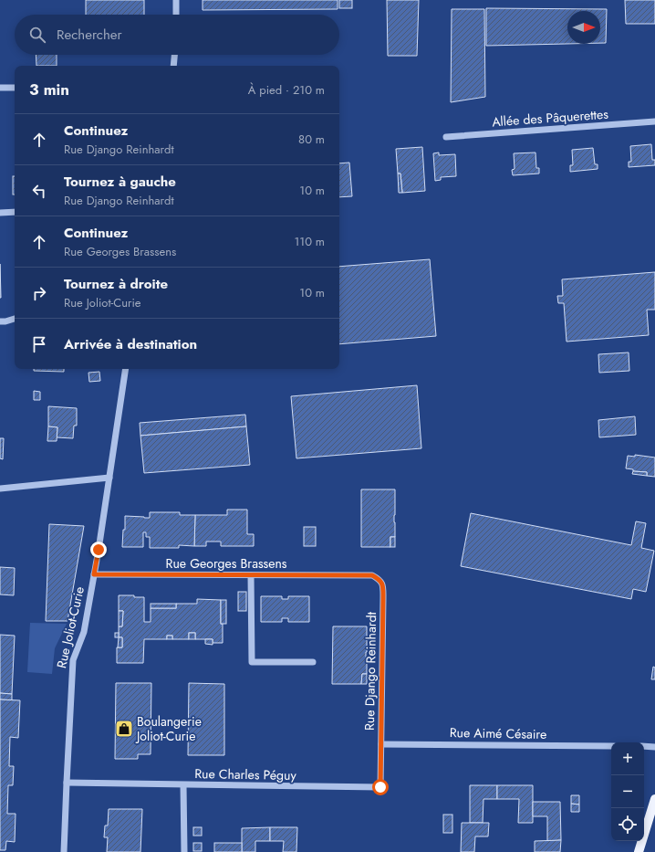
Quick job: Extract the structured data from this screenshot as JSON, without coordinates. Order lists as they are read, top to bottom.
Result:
{
  "streets": {
    "street": [
      "Allée des Pâquerettes",
      "Rue Georges Brassens",
      "Rue Joliot-Curie",
      "Rue Django Reinhardt",
      "Rue Aimé Césaire",
      "Rue Charles Péguy"
    ]
  },
  "crossings": [
    ["Rue Georges Brassens", "Rue Joliot-Curie"],
    ["Rue Georges Brassens", "Rue Django Reinhardt"],
    ["Rue Joliot-Curie", "Rue Charles Péguy"],
    ["Rue Django Reinhardt", "Rue Aimé Césaire"],
    ["Rue Django Reinhardt", "Rue Charles Péguy"]
  ],
  "places": {
    "shop": ["Boulangerie Joliot-Curie"]
  },
  "north": "right",
  "page": {
    "search": "Rechercher",
    "heading": ["3 min", "À pied · 210 m"],
    "list": [
      ["Continuez", "Rue Django Reinhardt", "80 m"],
      ["Tournez à gauche", "Rue Django Reinhardt", "10 m"],
      ["Continuez", "Rue Georges Brassens", "110 m"],
      ["Tournez à droite", "Rue Joliot-Curie", "10 m"],
      "Arrivée à destination"
    ],
    "map_buttons": ["+", "−"]
  }
}
